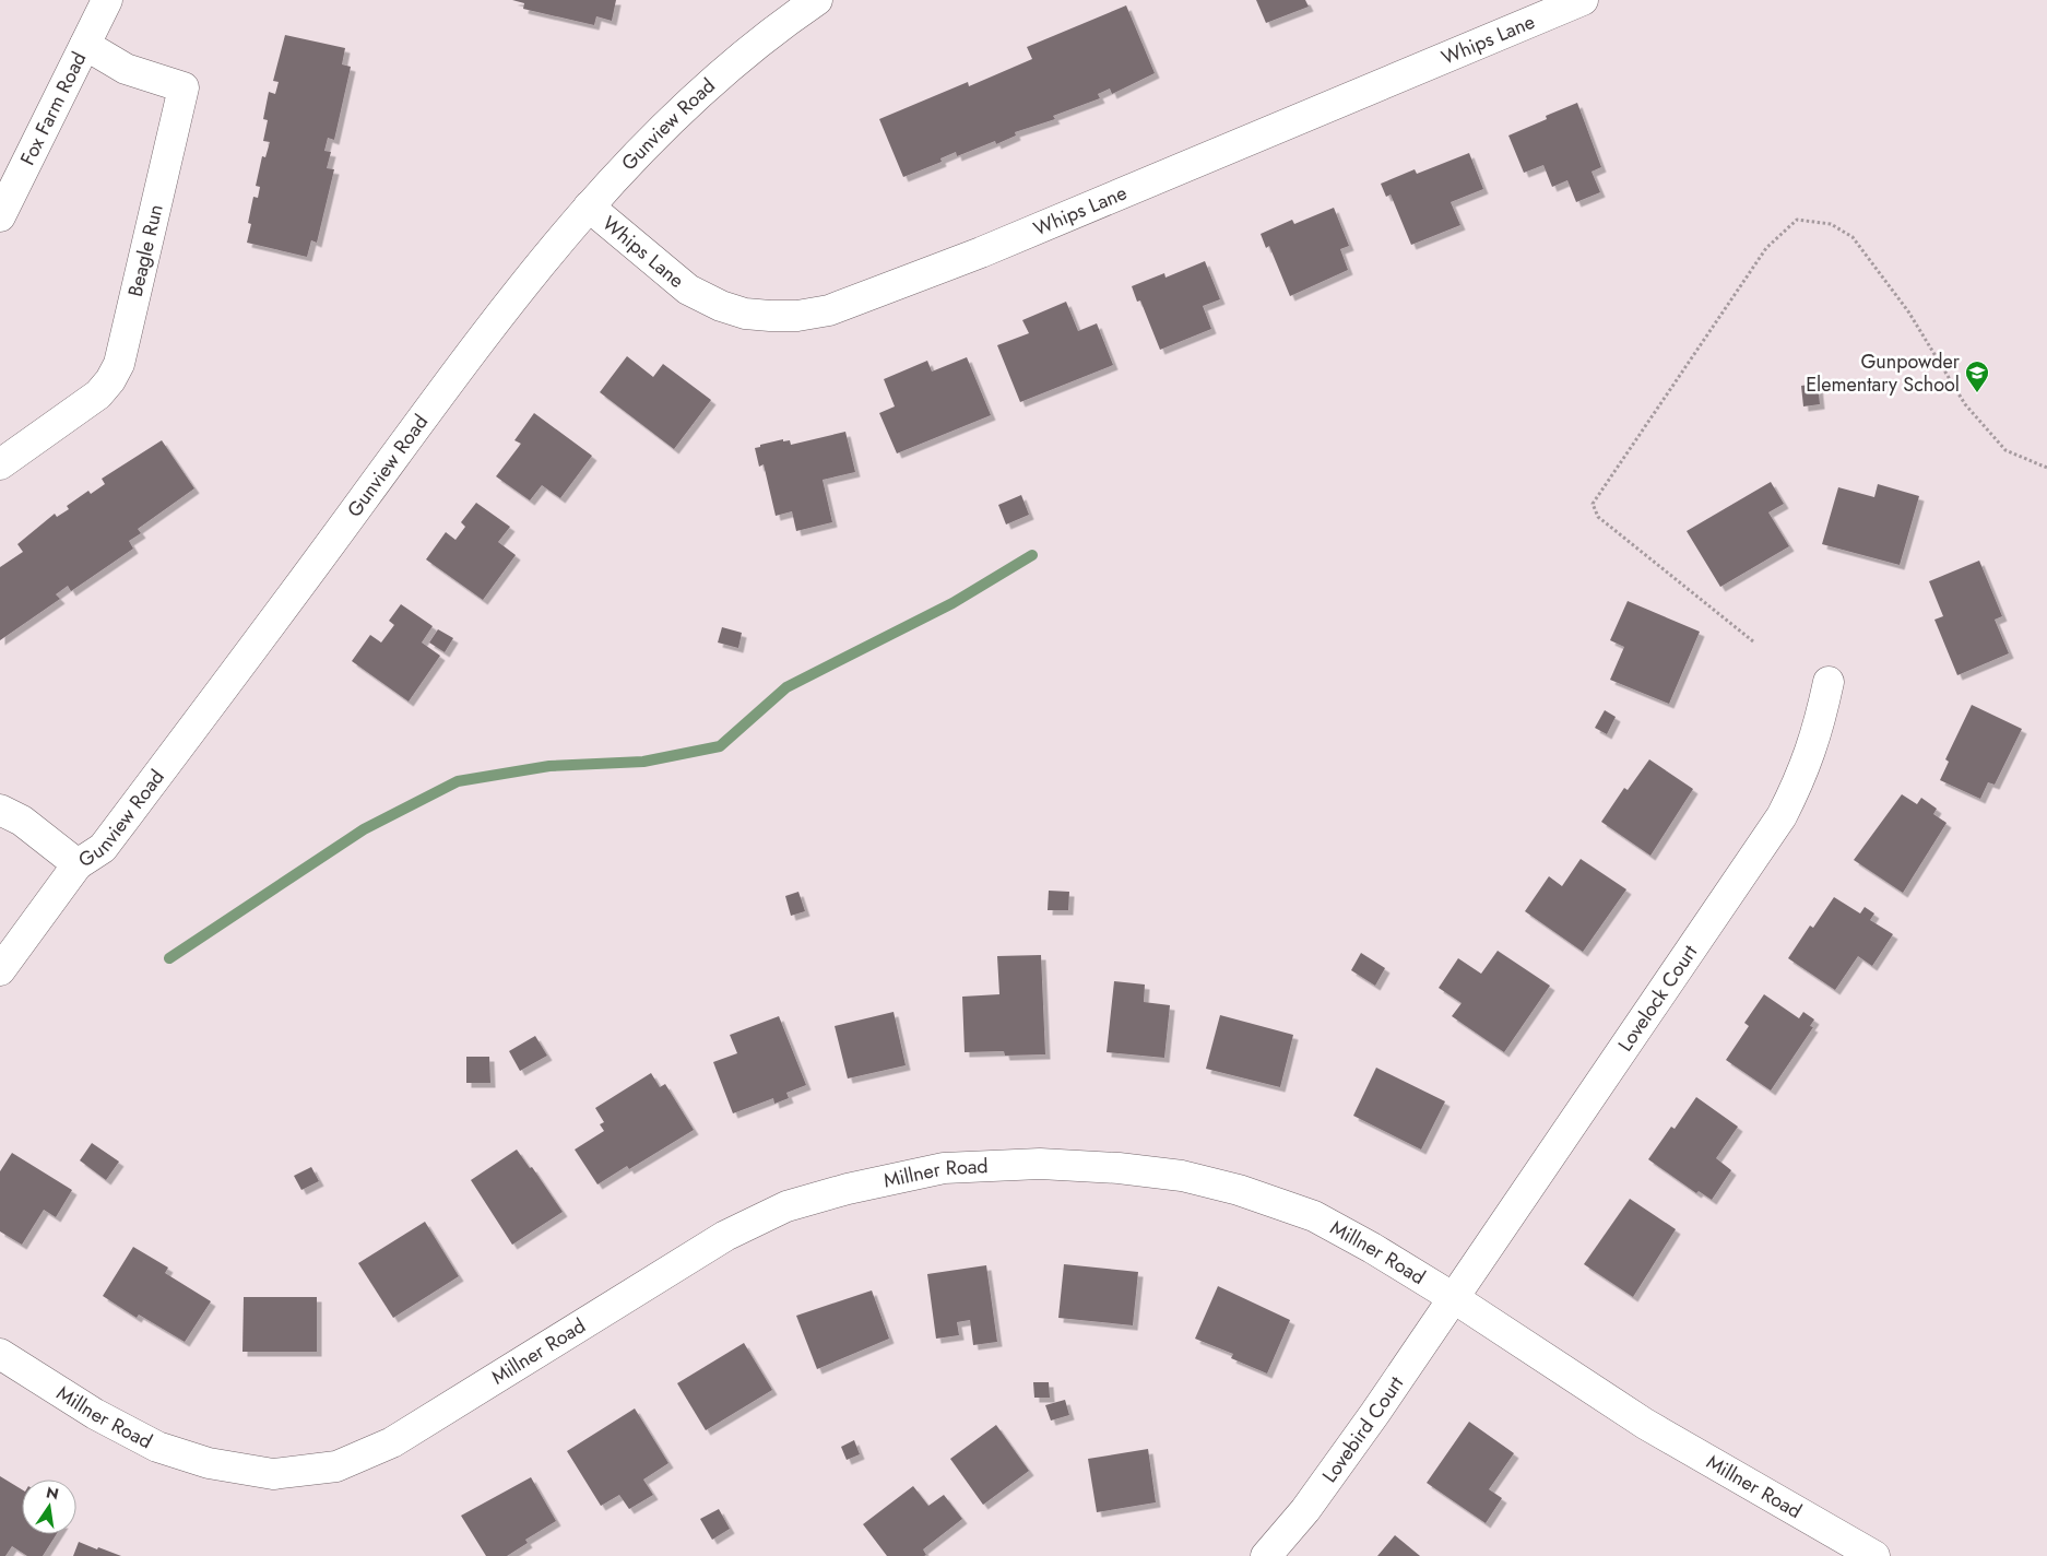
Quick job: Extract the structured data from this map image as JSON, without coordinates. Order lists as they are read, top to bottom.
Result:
{
  "streets": {
    "street": [
      "Whips Lane",
      "Fox Farm Road",
      "Gunview Road",
      "Beagle Run",
      "Lovelock Court",
      "Millner Road",
      "Lovebird Court"
    ]
  },
  "crossings": [
    ["Whips Lane", "Gunview Road"],
    ["Fox Farm Road", "Beagle Run"],
    ["Lovelock Court", "Millner Road"],
    ["Lovelock Court", "Lovebird Court"],
    ["Millner Road", "Lovebird Court"]
  ],
  "places": {
    "school or university": ["Gunpowder Elementary School"]
  },
  "north": "top"
}
